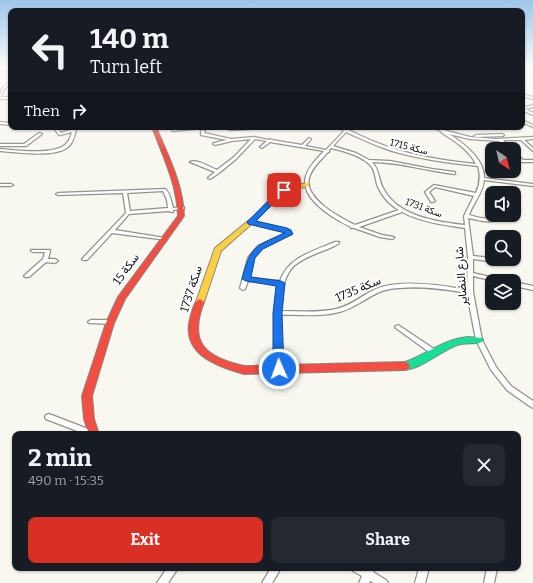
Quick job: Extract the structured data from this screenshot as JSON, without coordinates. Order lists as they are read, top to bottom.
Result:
{
  "streets": {
    "street": [
      "سكة 1715",
      "سكة 1731",
      "سكة 15",
      "شارع النضاير",
      "سكة 1737",
      "سكة 1735"
    ]
  },
  "crossings": [
    ["سكة 1731", "شارع النضاير"],
    ["شارع النضاير", "سكة 1737"],
    ["شارع النضاير", "سكة 1735"]
  ],
  "north": "bottom right",
  "page": {
    "turn": ["140 m", "Turn left"],
    "then": "Then",
    "heading": ["2 min", "490 m · 15:35"],
    "buttons": ["Exit", "Share"]
  }
}
